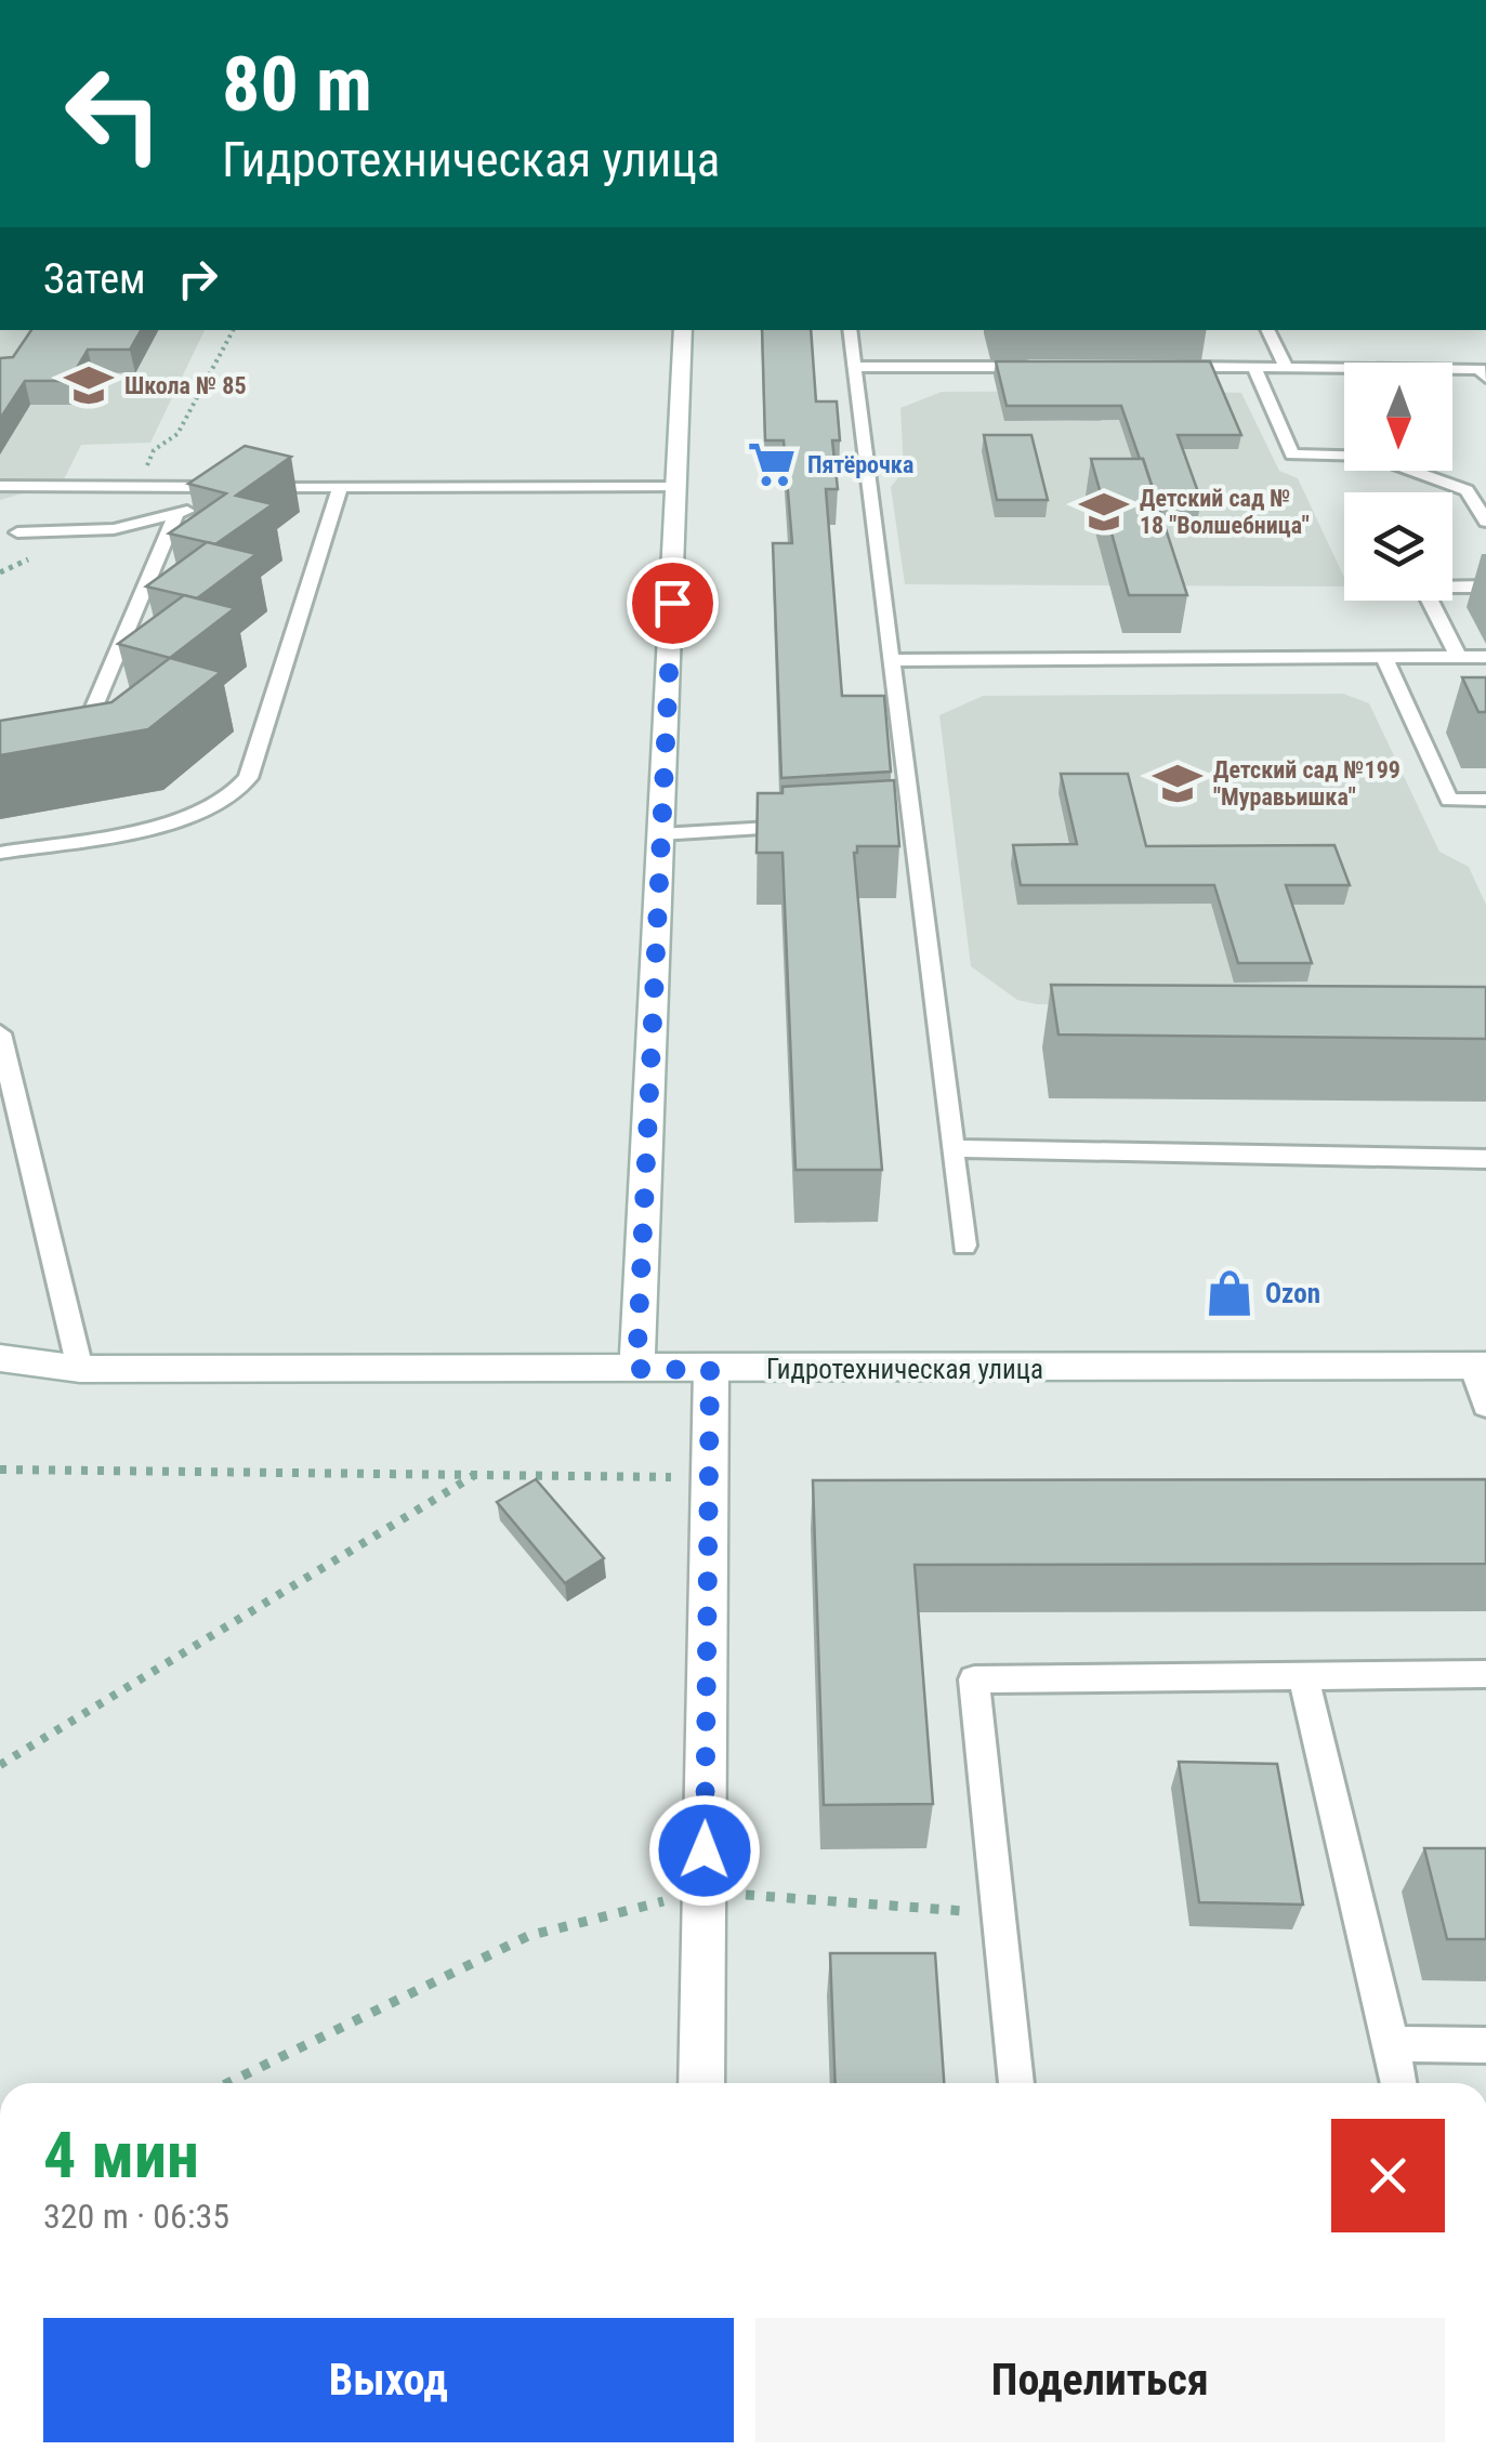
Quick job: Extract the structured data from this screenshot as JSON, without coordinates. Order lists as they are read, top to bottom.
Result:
{
  "streets": {
    "street": ["Гидротехническая улица"]
  },
  "places": {
    "school or university": ["Школа № 85", "Детский сад № 18 \"Волшебница\"", "Детский сад №199 \"Муравьишка\""],
    "supermarket": ["Пятёрочка"],
    "shop": ["Ozon"]
  },
  "north": "bottom",
  "page": {
    "turn": ["80 m", "Гидротехническая улица"],
    "then": "Затем",
    "heading": ["4 мин", "320 m · 06:35"],
    "buttons": ["Выход", "Поделиться"]
  }
}
